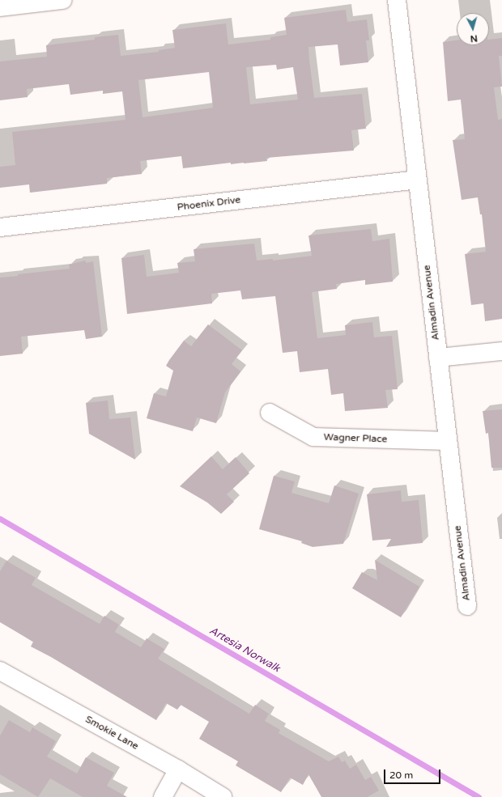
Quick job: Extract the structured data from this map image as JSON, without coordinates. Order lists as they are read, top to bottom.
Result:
{
  "streets": {
    "street": [
      "Phoenix Drive",
      "Almadin Avenue",
      "Wagner Place",
      "Smokie Lane"
    ]
  },
  "crossings": [
    ["Phoenix Drive", "Almadin Avenue"],
    ["Almadin Avenue", "Wagner Place"]
  ],
  "water": ["Artesia Norwalk"],
  "scale_bar": "20 m",
  "north": "bottom"
}
